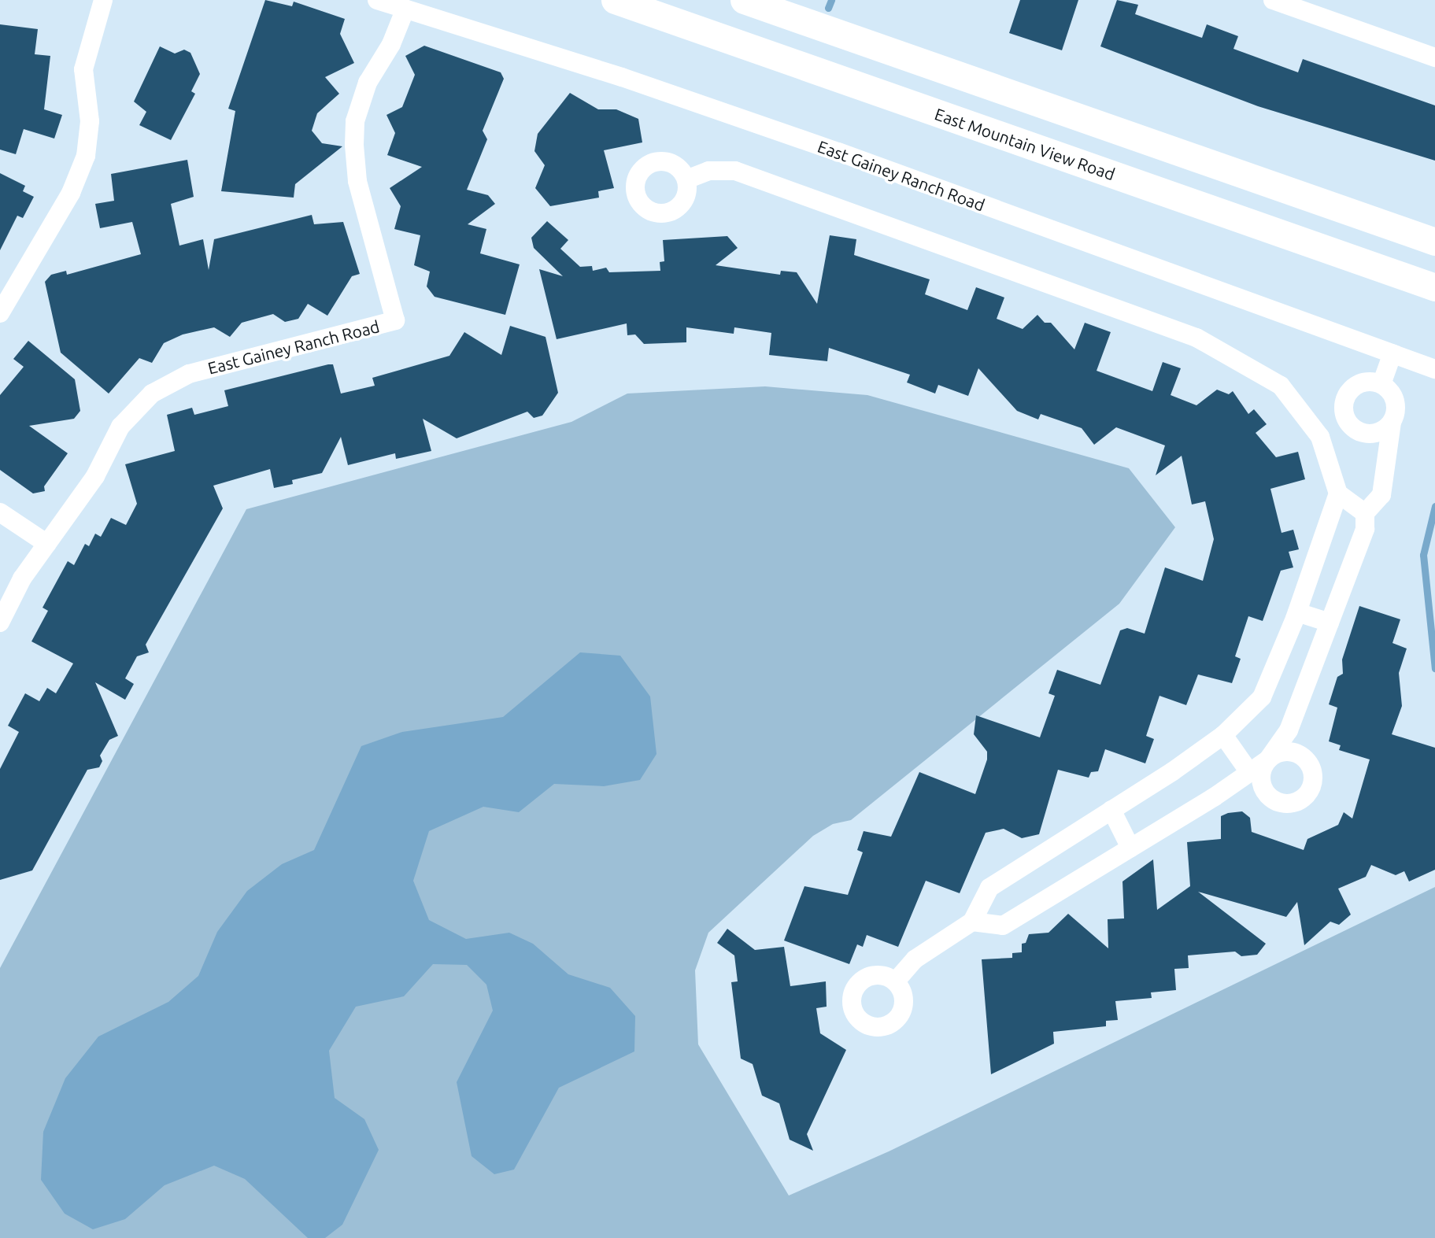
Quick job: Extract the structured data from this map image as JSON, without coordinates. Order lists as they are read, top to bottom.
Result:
{
  "streets": {
    "main road": ["East Mountain View Road"],
    "street": ["East Gainey Ranch Road"]
  }
}
